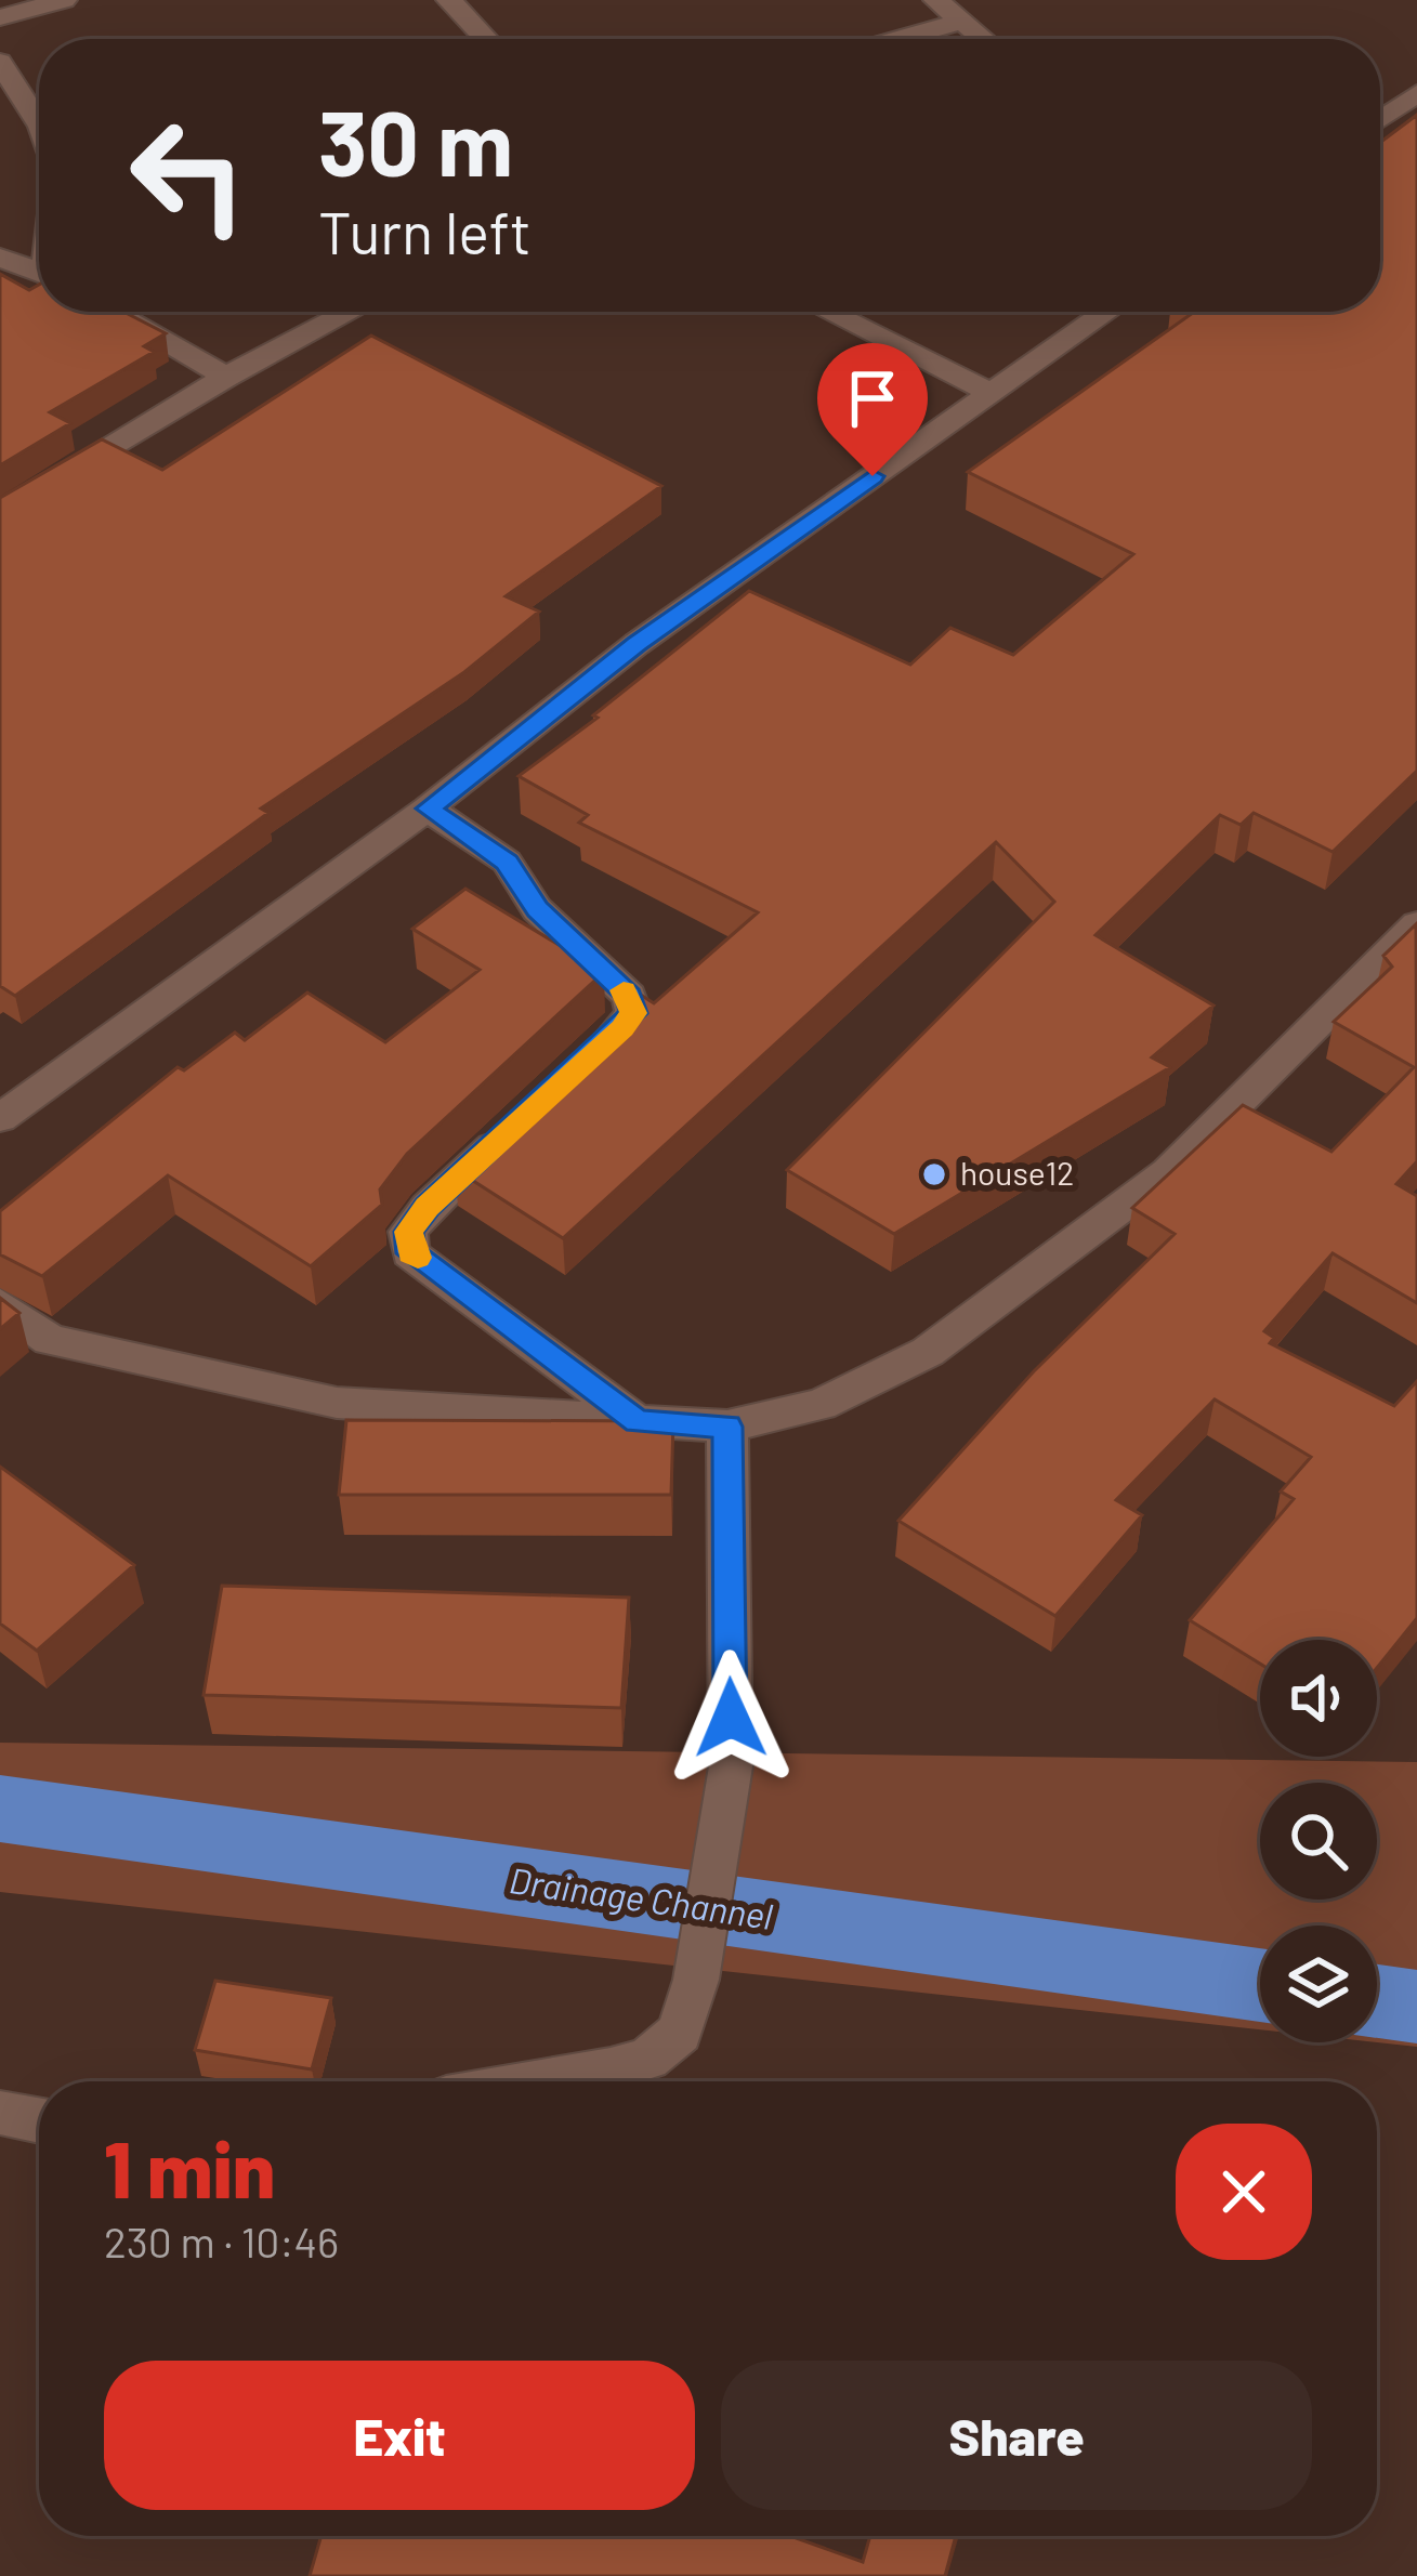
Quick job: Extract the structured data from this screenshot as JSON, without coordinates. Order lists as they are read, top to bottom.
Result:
{
  "water": ["Drainage Channel"],
  "places": ["house12"],
  "page": {
    "turn": ["30 m", "Turn left"],
    "heading": ["1 min", "230 m · 10:46"],
    "buttons": ["Exit", "Share"]
  }
}
